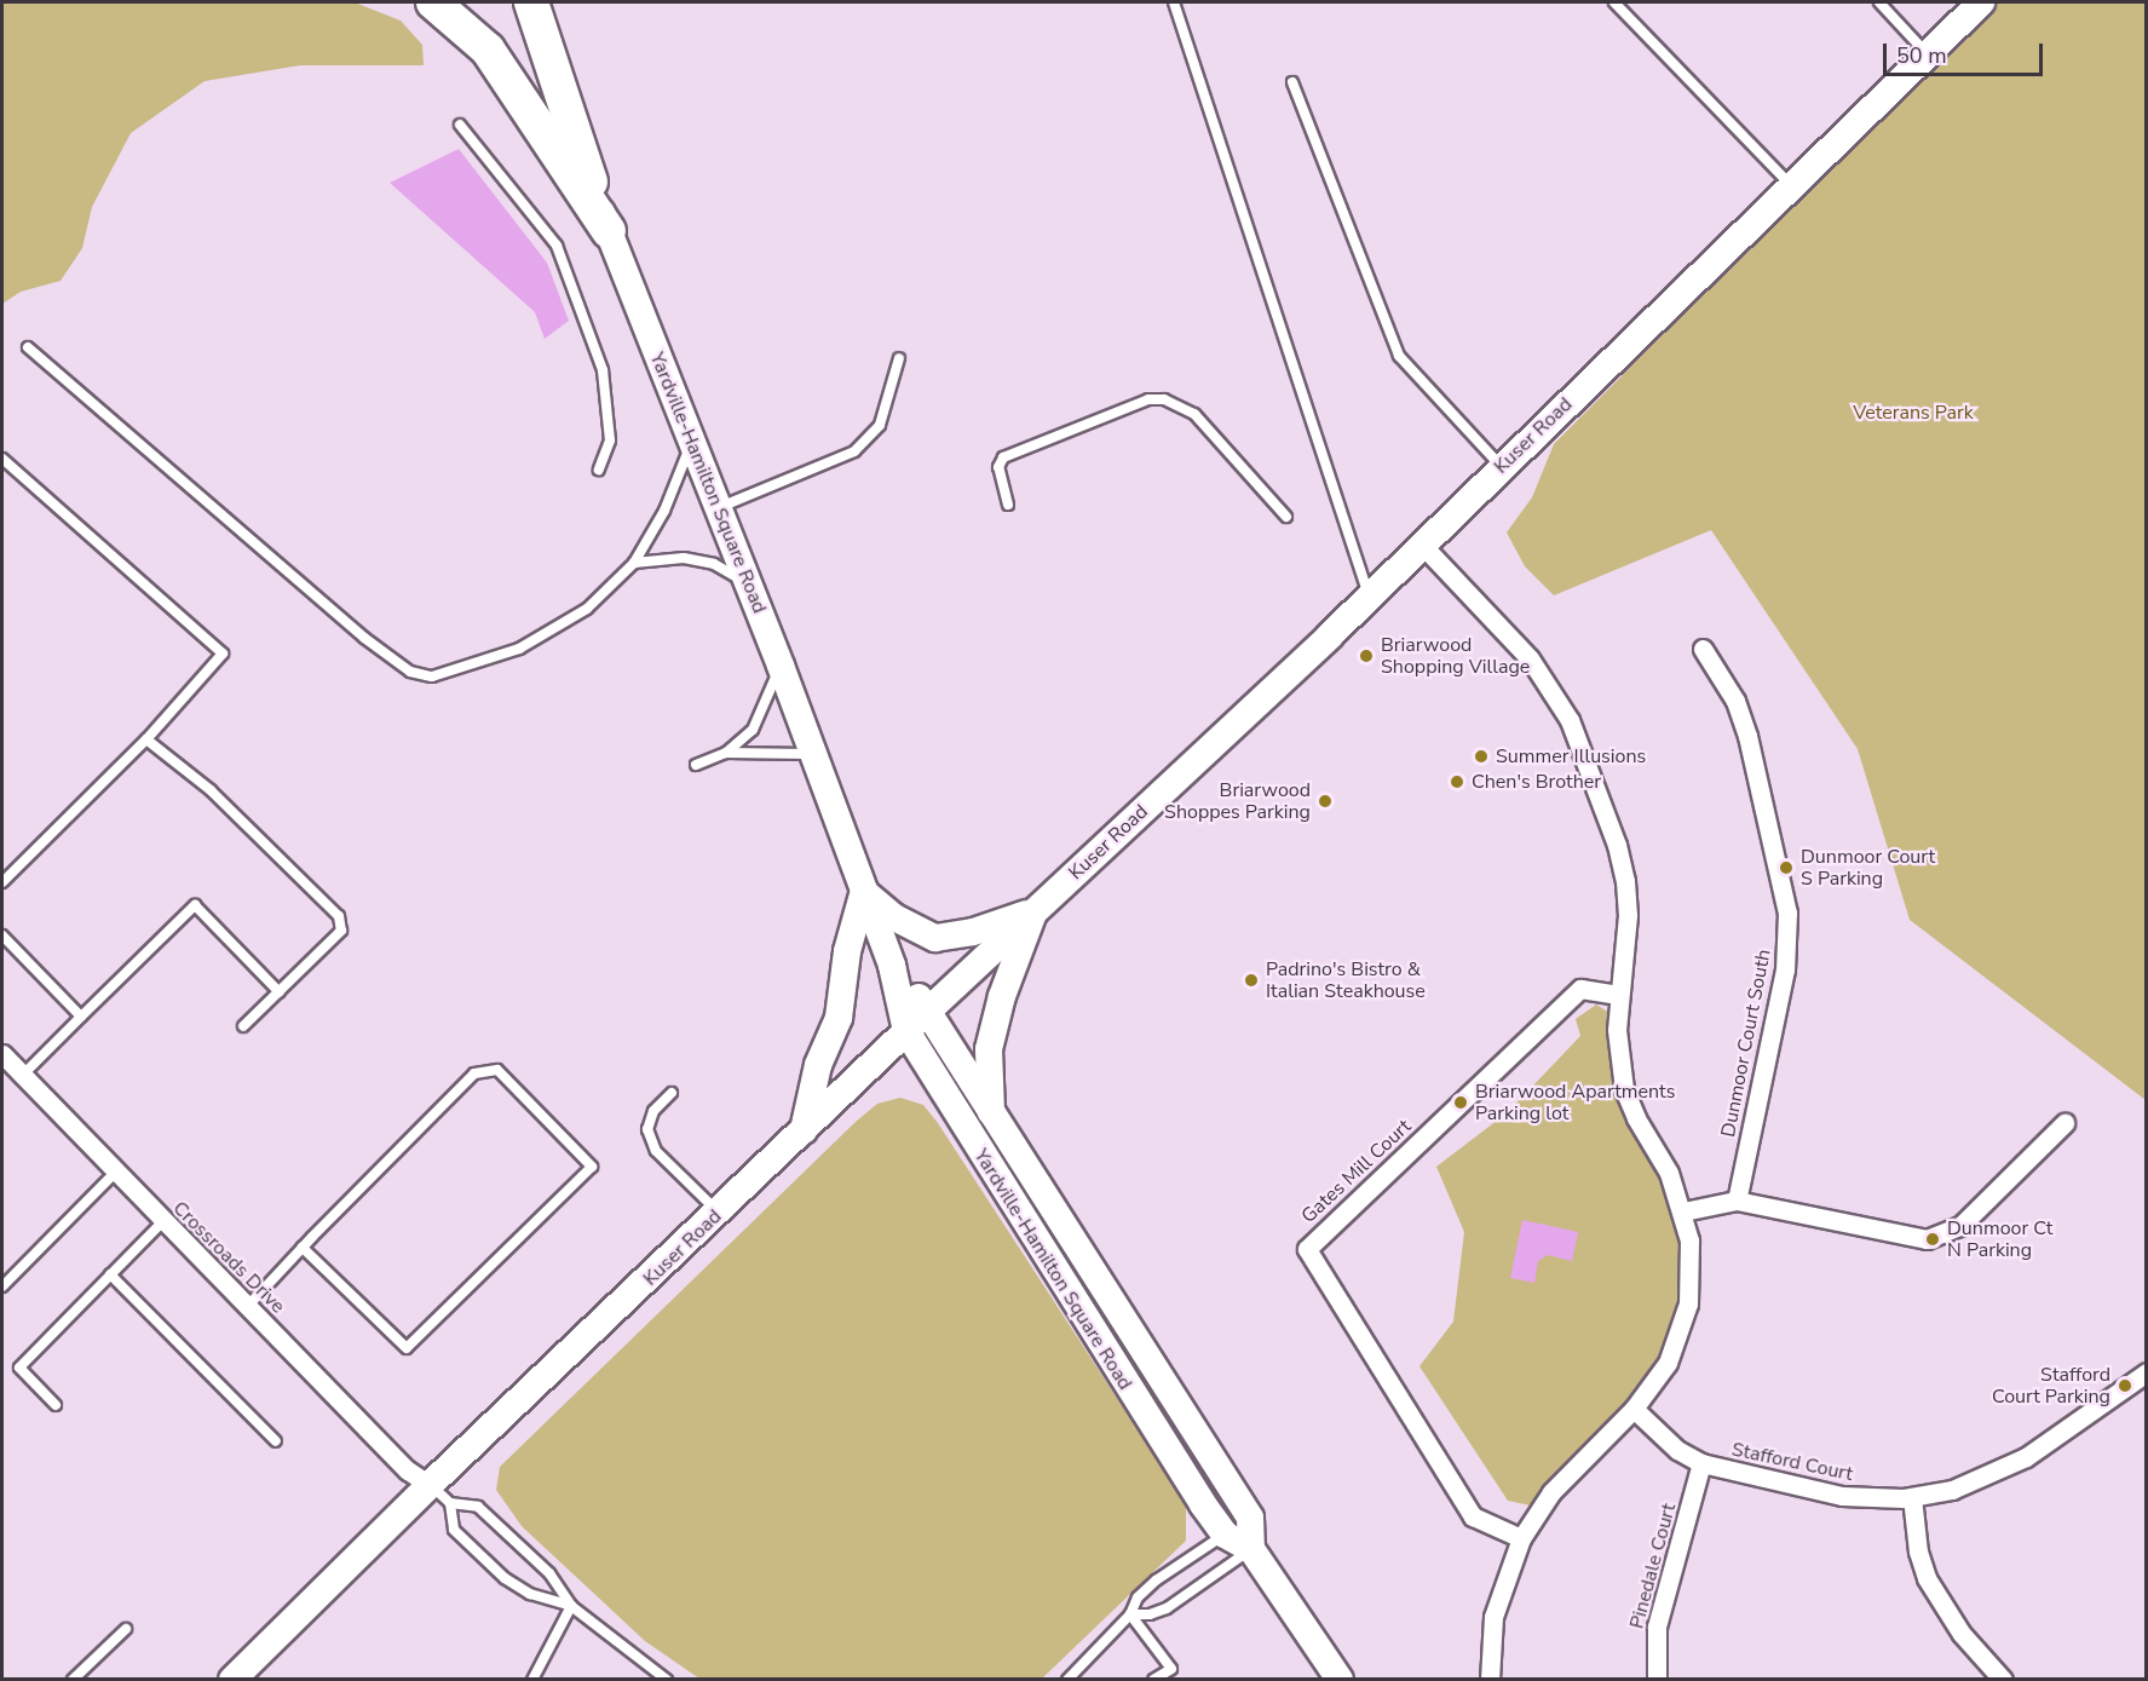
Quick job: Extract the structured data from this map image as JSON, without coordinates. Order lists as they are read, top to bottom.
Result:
{
  "streets": {
    "street": [
      "Kuser Road",
      "Yardville-Hamilton Square Road",
      "Dunmoor Court South",
      "Gates Mill Court",
      "Crossroads Drive",
      "Stafford Court",
      "Pinedale Court"
    ]
  },
  "crossings": [
    ["Kuser Road", "Yardville-Hamilton Square Road"],
    ["Kuser Road", "Crossroads Drive"],
    ["Stafford Court", "Pinedale Court"]
  ],
  "parks": ["Veterans Park"],
  "places": [
    "Briarwood Shopping Village",
    "Summer Illusions",
    "Chen's Brother",
    "Briarwood Shoppes Parking",
    "Dunmoor Court S Parking",
    "Padrino's Bistro & Italian Steakhouse",
    "Briarwood Apartments Parking lot",
    "Dunmoor Ct N Parking",
    "Stafford Court Parking"
  ],
  "scale_bar": "50 m"
}
